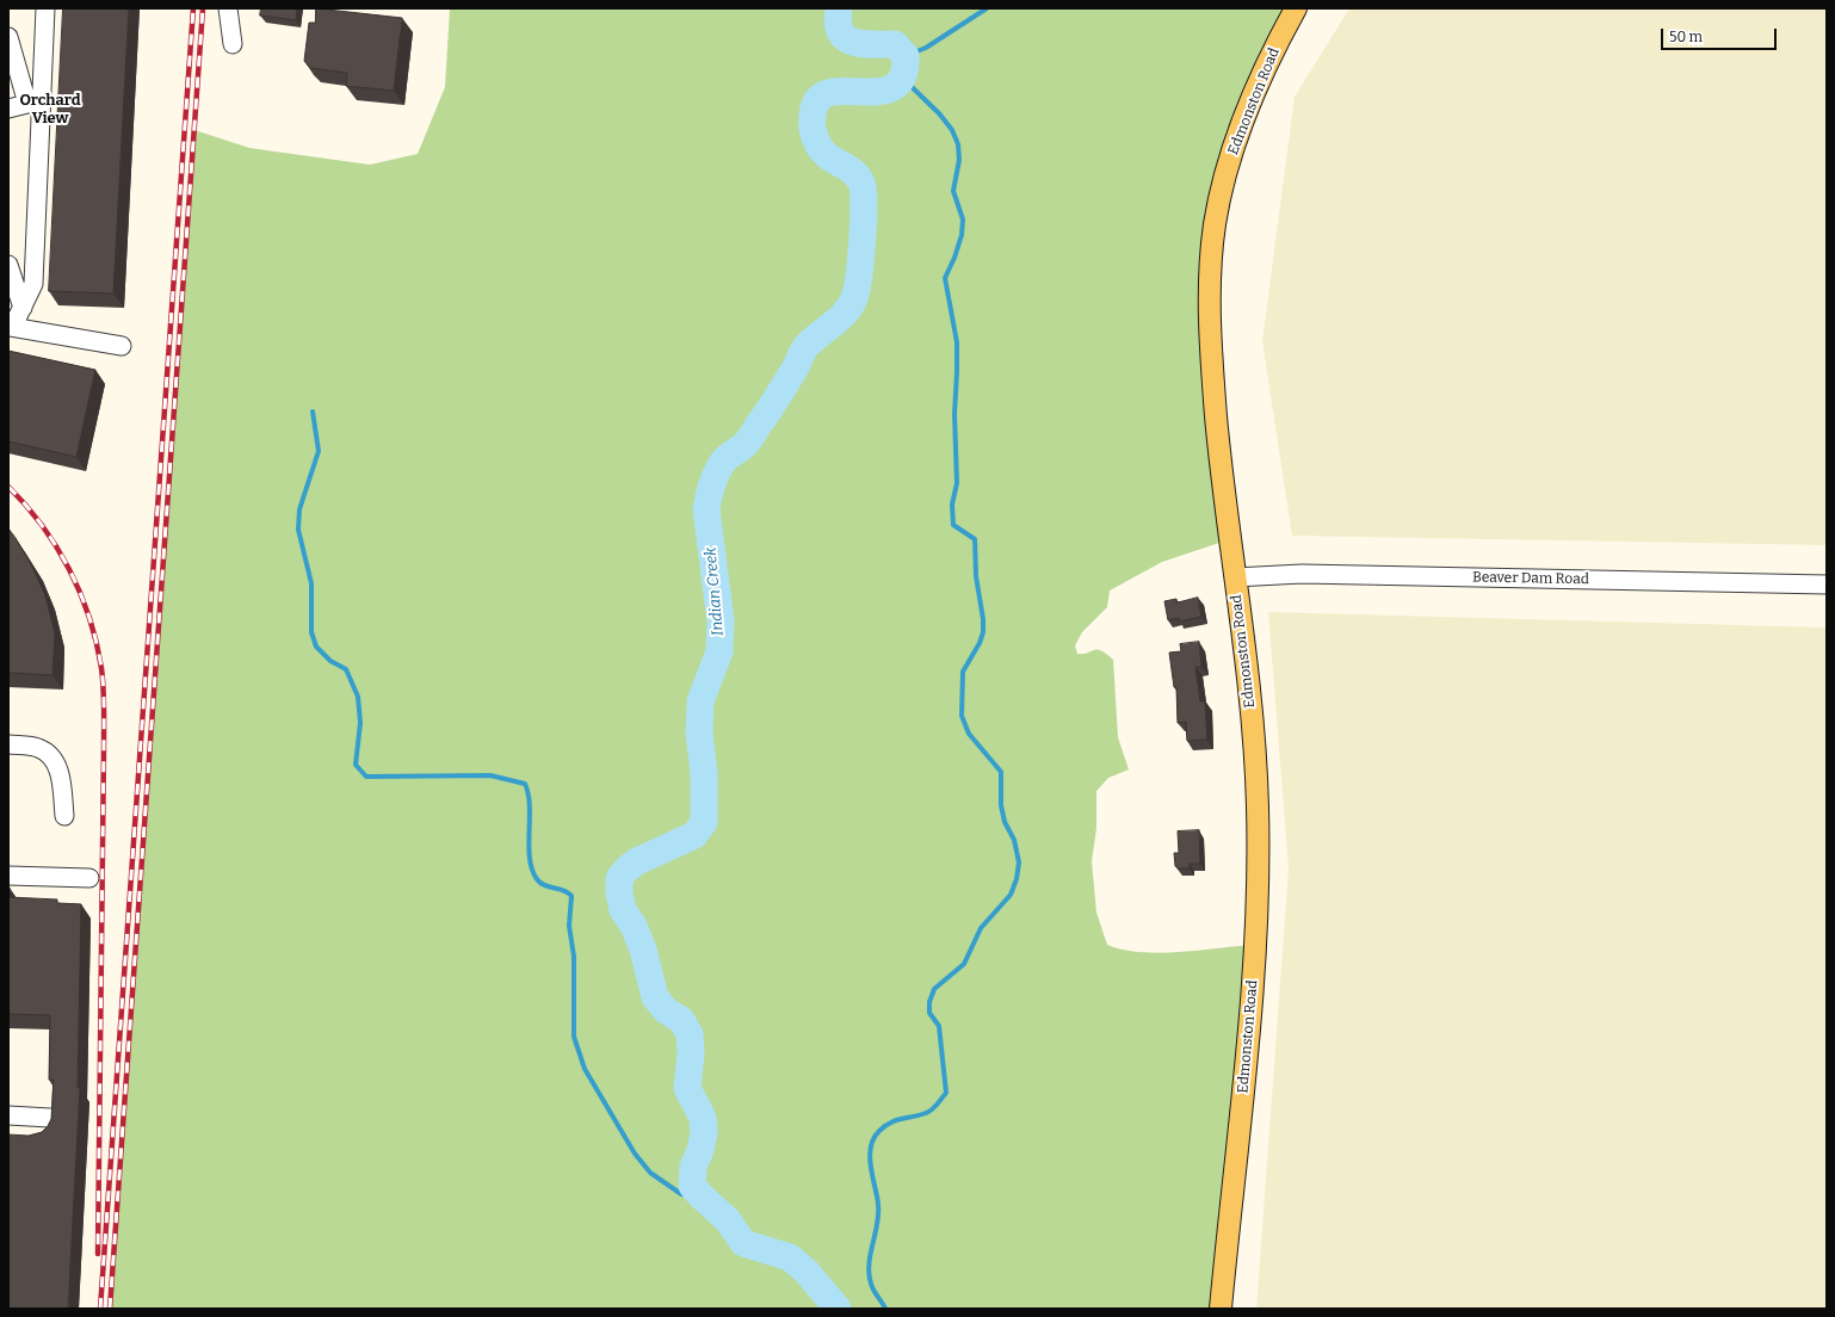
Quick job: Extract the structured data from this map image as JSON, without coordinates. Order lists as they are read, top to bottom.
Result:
{
  "streets": {
    "main road": ["Edmonston Road"],
    "street": ["Beaver Dam Road"]
  },
  "crossings": [
    ["Edmonston Road", "Beaver Dam Road"]
  ],
  "districts": ["Orchard View"],
  "water": ["Indian Creek"],
  "scale_bar": "50 m"
}
